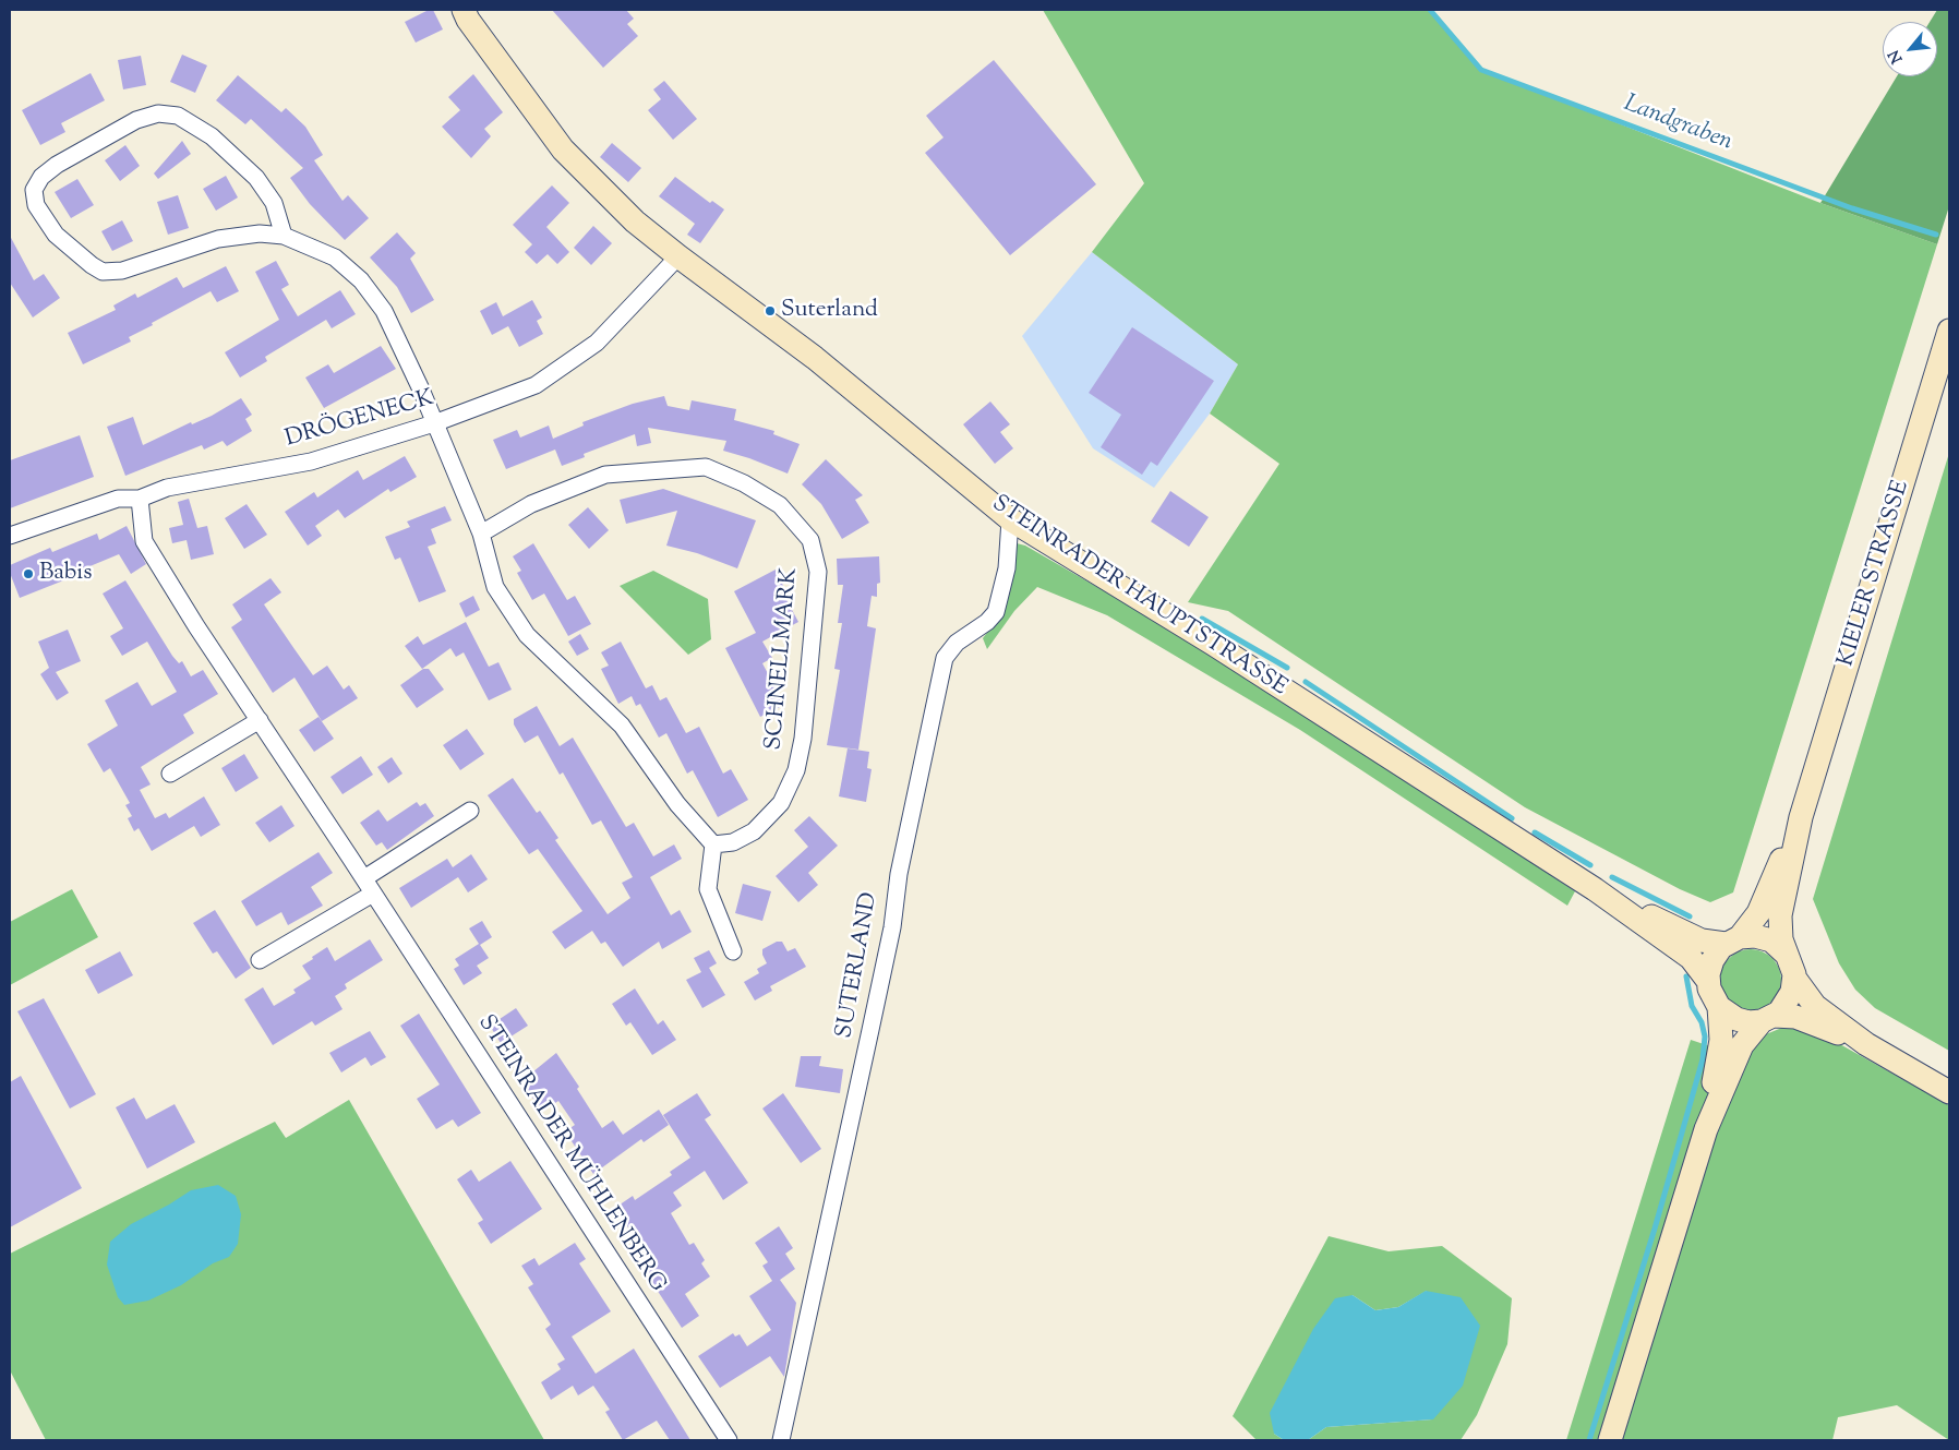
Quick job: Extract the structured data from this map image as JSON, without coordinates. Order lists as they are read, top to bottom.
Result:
{
  "streets": {
    "main road": ["KIELER STRASSE", "STEINRADER HAUPTSTRASSE"],
    "street": [
      "DRÖGENECK",
      "SCHNELLMARK",
      "SUTERLAND",
      "STEINRADER MÜHLENBERG"
    ]
  },
  "crossings": [
    ["DRÖGENECK", "STEINRADER HAUPTSTRASSE"],
    ["DRÖGENECK", "STEINRADER MÜHLENBERG"],
    ["KIELER STRASSE", "STEINRADER HAUPTSTRASSE"],
    ["STEINRADER HAUPTSTRASSE", "SUTERLAND"]
  ],
  "water": ["Landgraben"],
  "places": ["Suterland", "Babis"],
  "north": "bottom left"
}
